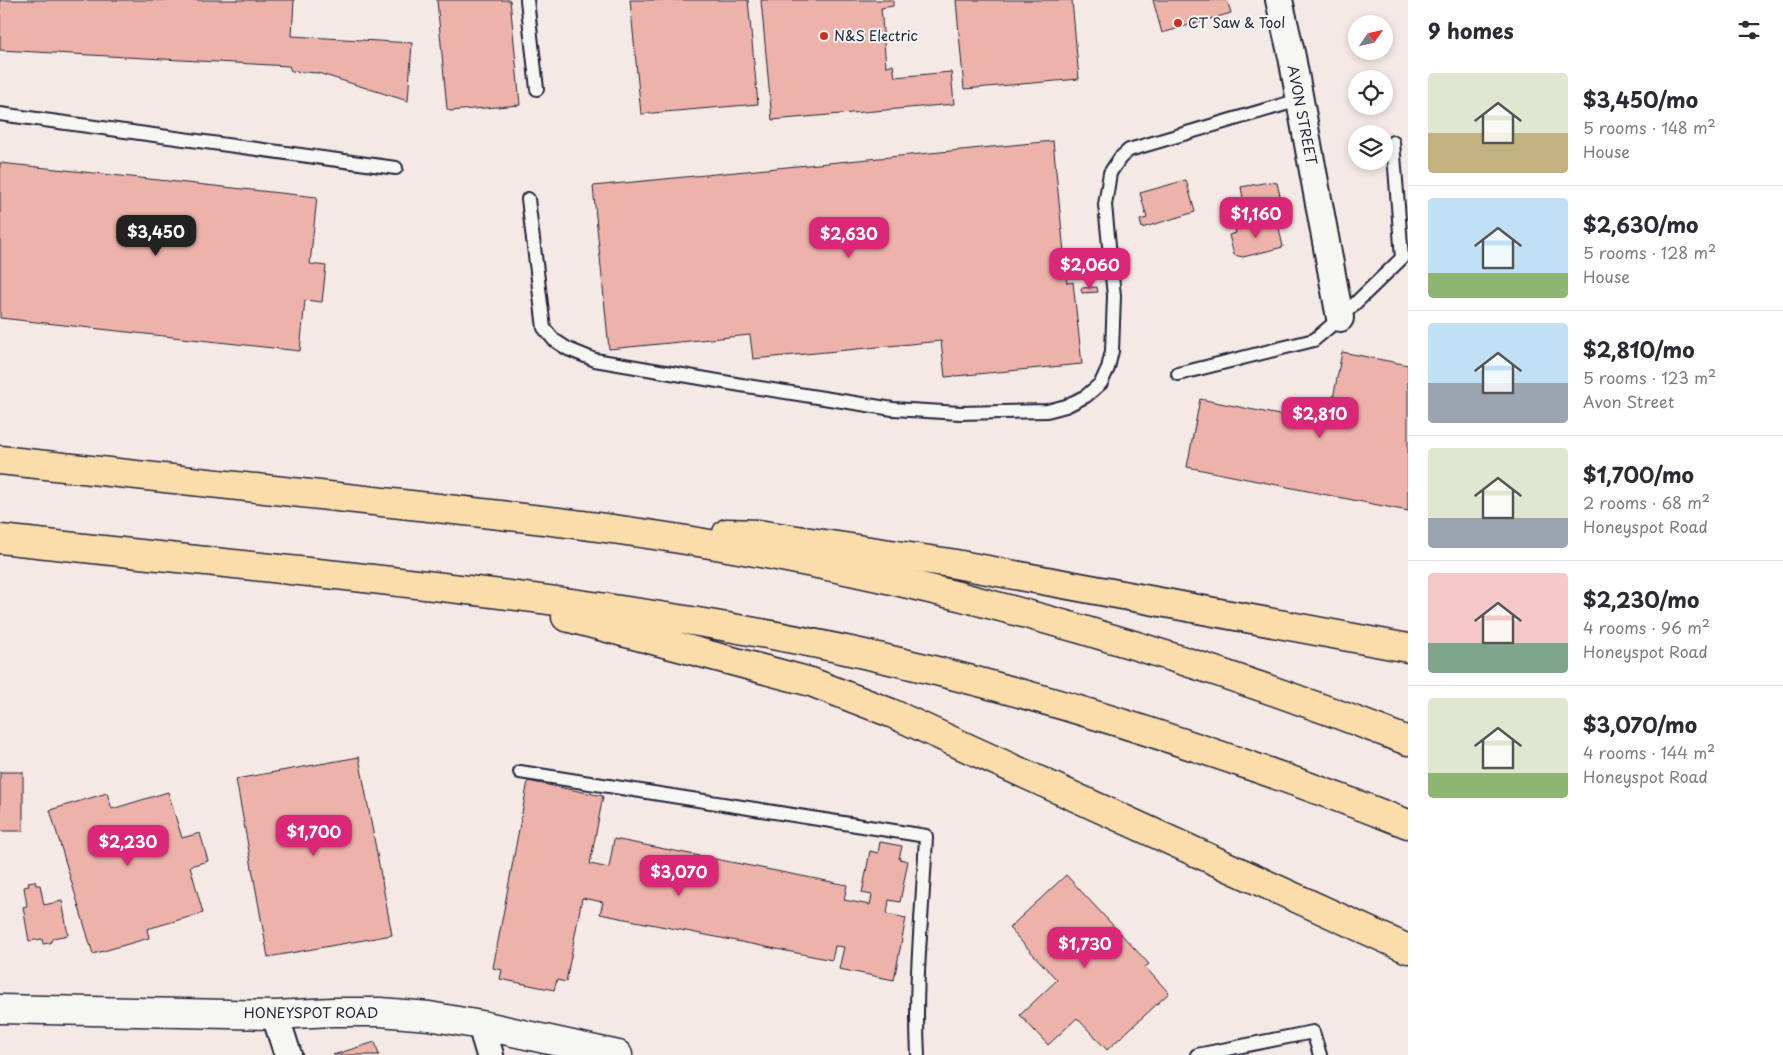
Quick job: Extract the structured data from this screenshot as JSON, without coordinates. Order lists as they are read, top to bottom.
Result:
{
  "streets": {
    "main road": ["HONEYSPOT ROAD"],
    "street": ["AVON STREET"]
  },
  "places": ["CT Saw & Tool", "N&S Electric"],
  "north": "top right",
  "page": {
    "heading": "9 homes",
    "list": [
      {
        "name": "$3,450/mo",
        "note": "5 rooms · 148 m² · House"
      },
      {
        "name": "$2,630/mo",
        "note": "5 rooms · 128 m² · House"
      },
      {
        "name": "$2,810/mo",
        "note": "5 rooms · 123 m² · Avon Street"
      },
      {
        "name": "$1,700/mo",
        "note": "2 rooms · 68 m² · Honeyspot Road"
      },
      {
        "name": "$2,230/mo",
        "note": "4 rooms · 96 m² · Honeyspot Road"
      },
      {
        "name": "$3,070/mo",
        "note": "4 rooms · 144 m² · Honeyspot Road"
      }
    ],
    "price": [
      "$1,160",
      "$3,450",
      "$2,630",
      "$2,060",
      "$2,810",
      "$1,700",
      "$2,230",
      "$3,070",
      "$1,730"
    ]
  }
}
